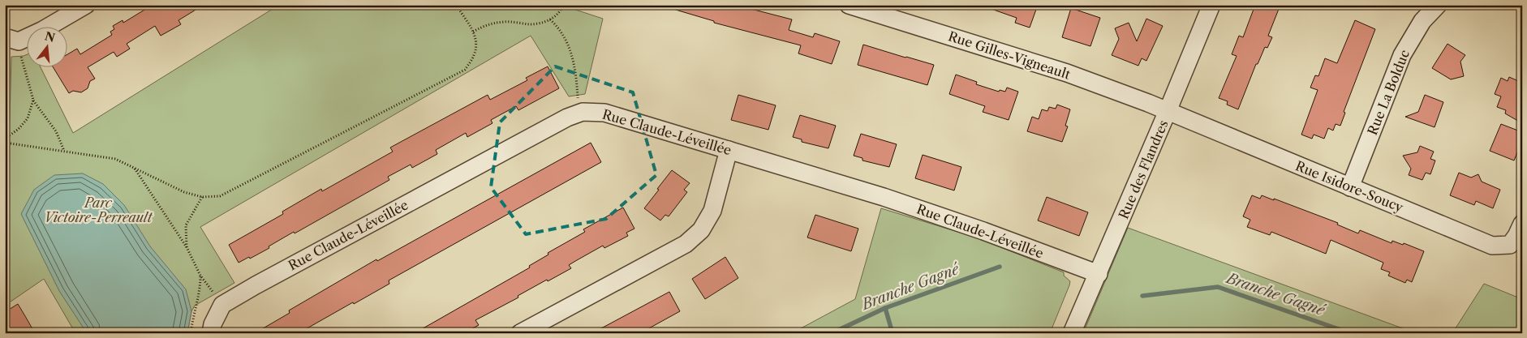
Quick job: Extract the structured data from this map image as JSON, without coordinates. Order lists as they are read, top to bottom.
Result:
{
  "streets": {
    "street": [
      "Rue Gilles-Vigneault",
      "Rue La Bolduc",
      "Rue Claude-Léveillée",
      "Rue des Flandres",
      "Rue Isidore-Soucy"
    ]
  },
  "crossings": [
    ["Rue Gilles-Vigneault", "Rue des Flandres"],
    ["Rue Gilles-Vigneault", "Rue Isidore-Soucy"],
    ["Rue La Bolduc", "Rue Isidore-Soucy"],
    ["Rue Claude-Léveillée", "Rue des Flandres"],
    ["Rue des Flandres", "Rue Isidore-Soucy"]
  ],
  "water": ["Branche Gagné"],
  "parks": ["Parc Victoire-Perreault"],
  "north": "top"
}
